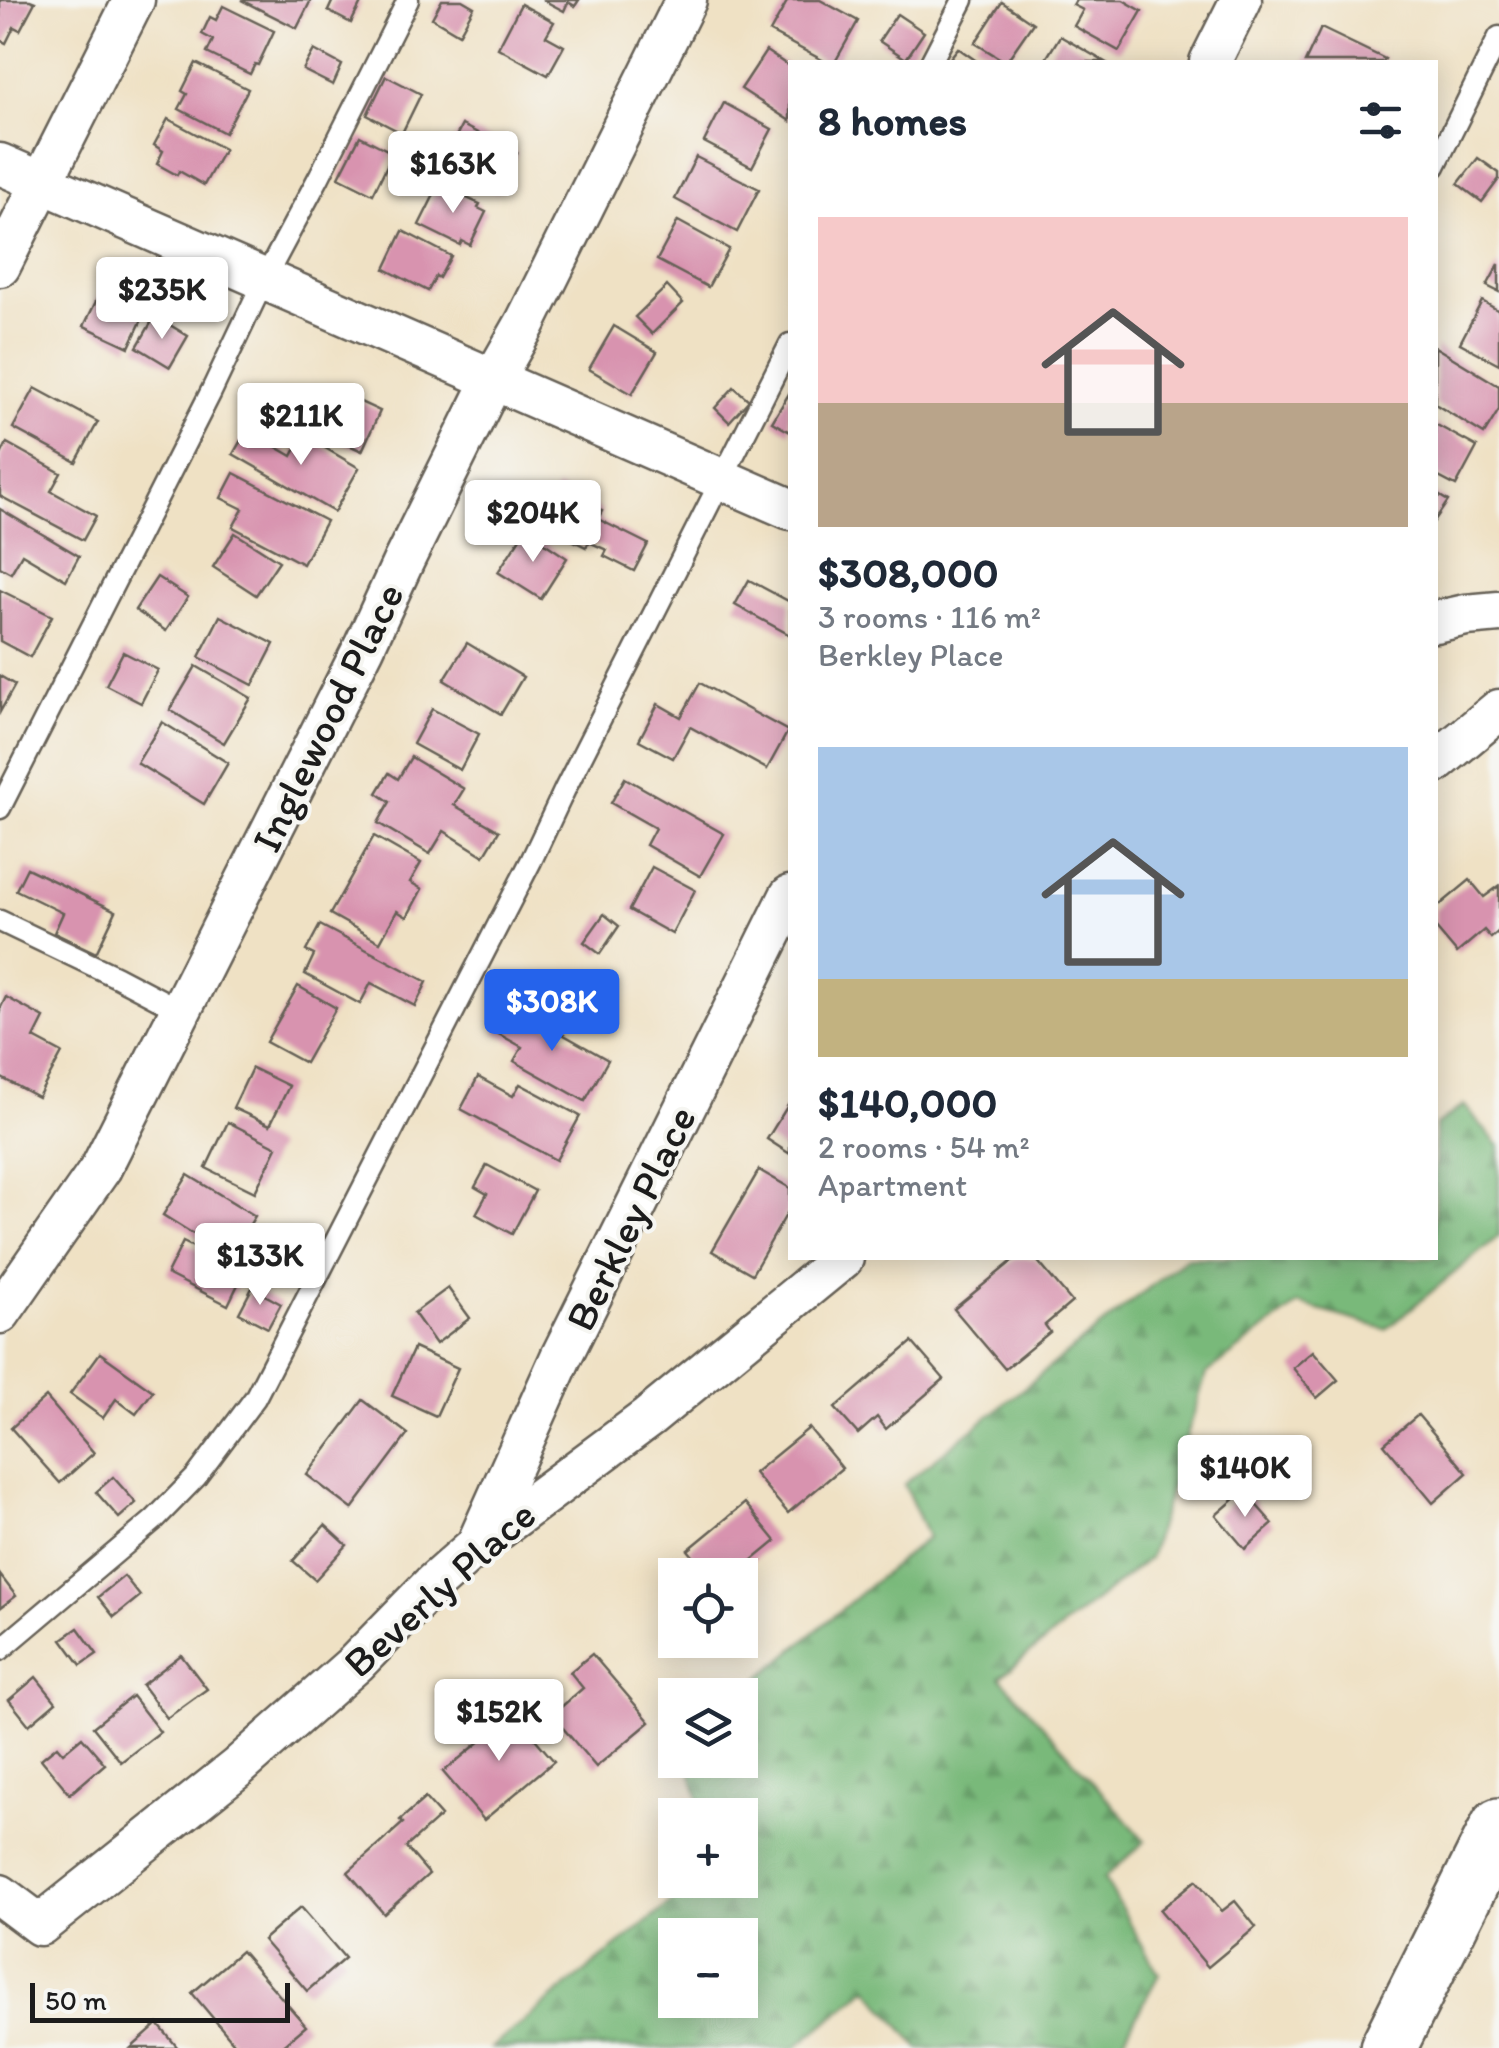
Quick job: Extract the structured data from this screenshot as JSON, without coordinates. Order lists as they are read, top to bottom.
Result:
{
  "streets": {
    "street": ["Inglewood Place", "Berkley Place", "Beverly Place"]
  },
  "crossings": [
    ["Berkley Place", "Beverly Place"]
  ],
  "scale_bar": "50 m",
  "page": {
    "heading": "8 homes",
    "price": [
      "$163K",
      "$235K",
      "$211K",
      "$204K",
      "$308K",
      "$133K",
      "$140K",
      "$152K"
    ],
    "list": [
      {
        "name": "$308,000",
        "note": "3 rooms · 116 m² · Berkley Place"
      },
      {
        "name": "$140,000",
        "note": "2 rooms · 54 m² · Apartment"
      }
    ],
    "map_buttons": ["+", "−"],
    "scale": "50 m"
  }
}
